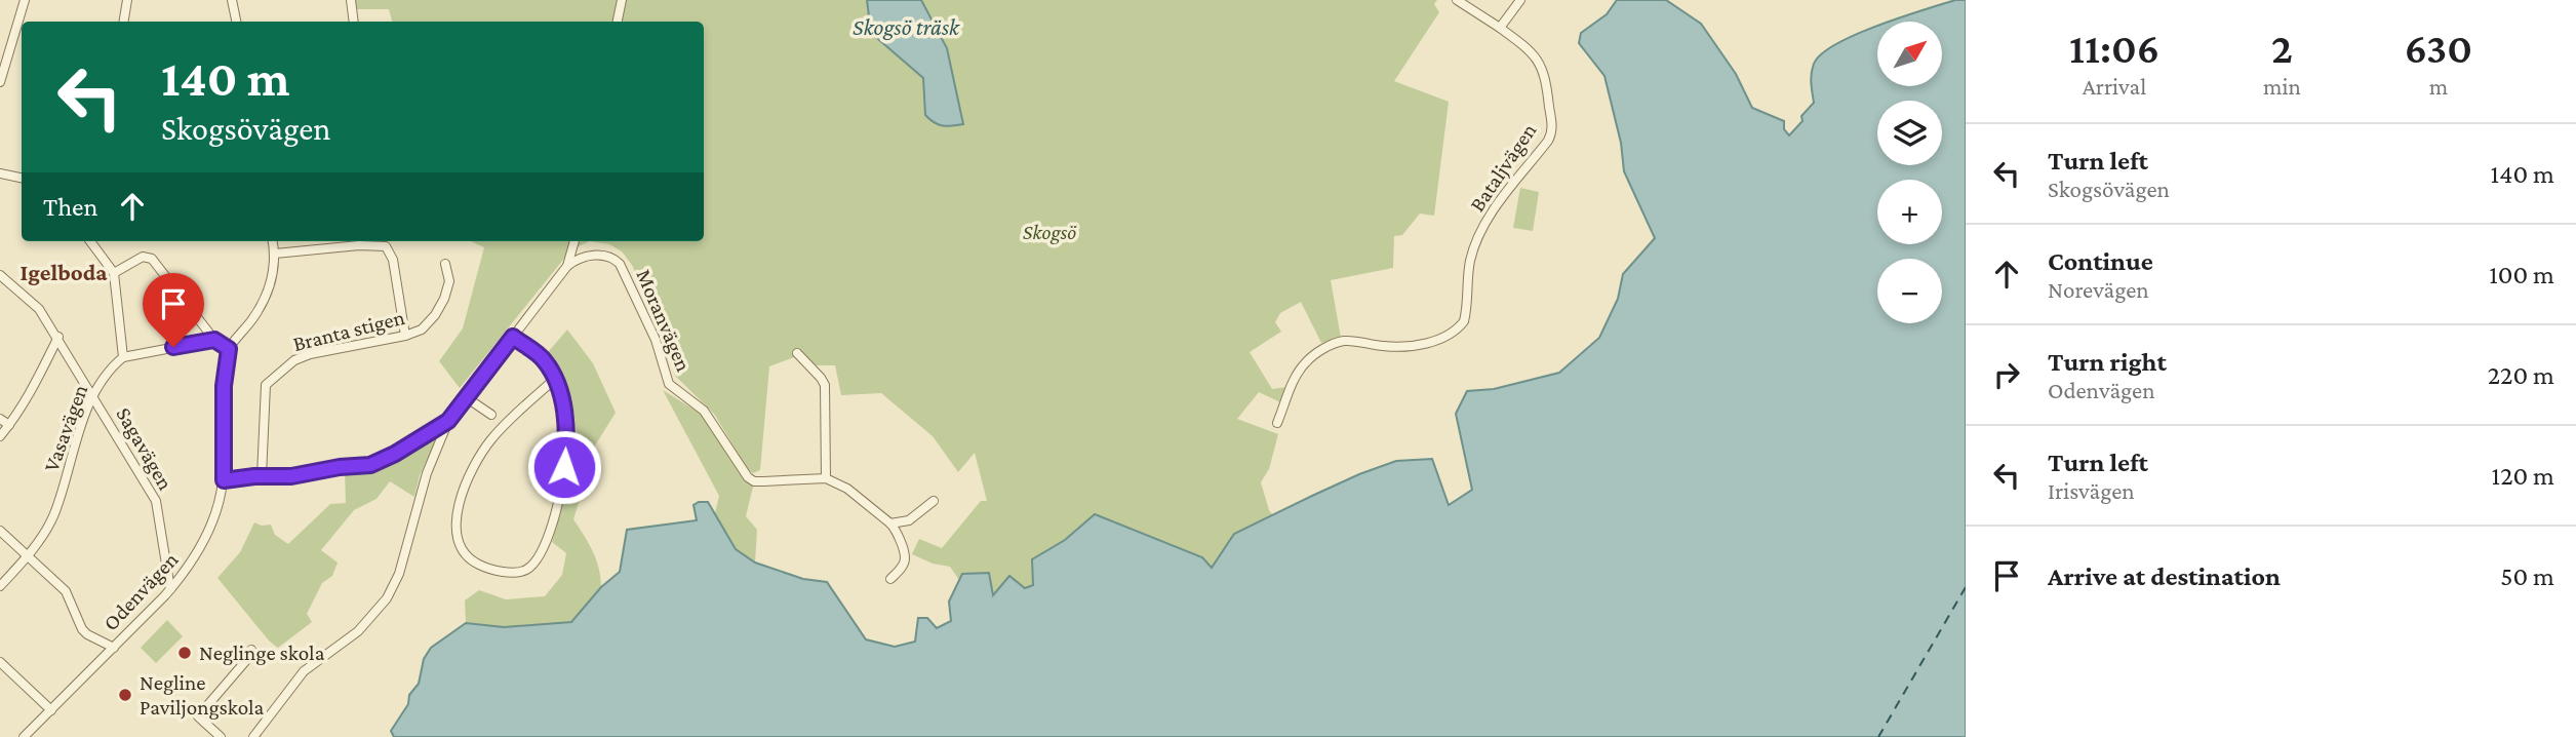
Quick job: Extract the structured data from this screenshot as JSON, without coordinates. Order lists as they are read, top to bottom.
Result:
{
  "streets": {
    "street": [
      "Bataljvägen",
      "Moranvägen",
      "Branta stigen",
      "Vasavägen",
      "Sagavägen",
      "Odenvägen"
    ]
  },
  "crossings": [
    ["Vasavägen", "Sagavägen"],
    ["Sagavägen", "Odenvägen"]
  ],
  "districts": ["Igelboda"],
  "water": ["Skogsö träsk"],
  "parks": ["Skogsö"],
  "places": ["Neglinge skola", "Negline Paviljongskola"],
  "north": "top right",
  "page": {
    "eta": [
      "11:06",
      "Arrival",
      "2",
      "min",
      "630",
      "m"
    ],
    "map_buttons": ["+", "−"],
    "turn": ["140 m", "Skogsövägen"],
    "list": [
      {
        "name": "Turn left",
        "note": "Skogsövägen",
        "value": "140 m"
      },
      {
        "name": "Continue",
        "note": "Norevägen",
        "value": "100 m"
      },
      {
        "name": "Turn right",
        "note": "Odenvägen",
        "value": "220 m"
      },
      {
        "name": "Turn left",
        "note": "Irisvägen",
        "value": "120 m"
      },
      {
        "name": "Arrive at destination",
        "value": "50 m"
      }
    ],
    "then": "Then"
  }
}
